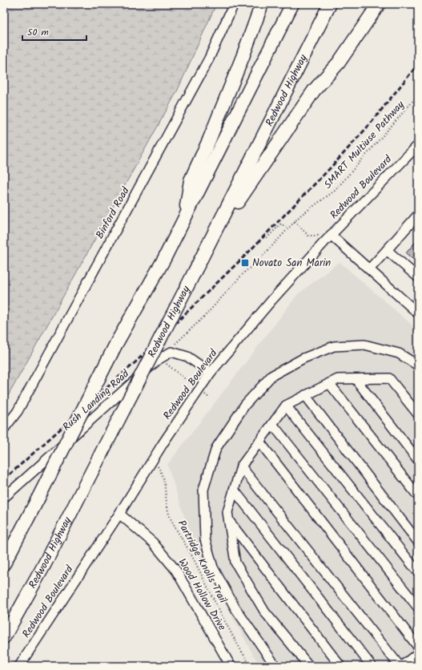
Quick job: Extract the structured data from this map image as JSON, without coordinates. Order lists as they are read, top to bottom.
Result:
{
  "streets": {
    "highway": ["Redwood Highway"],
    "street": [
      "Redwood Boulevard",
      "Binford Road",
      "Rush Landing Road",
      "Wood Hollow Drive"
    ],
    "path": ["SMART Multiuse Pathway", "Partridge Knolls Trail"]
  },
  "crossings": [
    ["Redwood Boulevard", "Partridge Knolls Trail"],
    ["Redwood Boulevard", "Wood Hollow Drive"]
  ],
  "places": {
    "transit": ["Novato San Marin"]
  },
  "scale_bar": "50 m"
}
